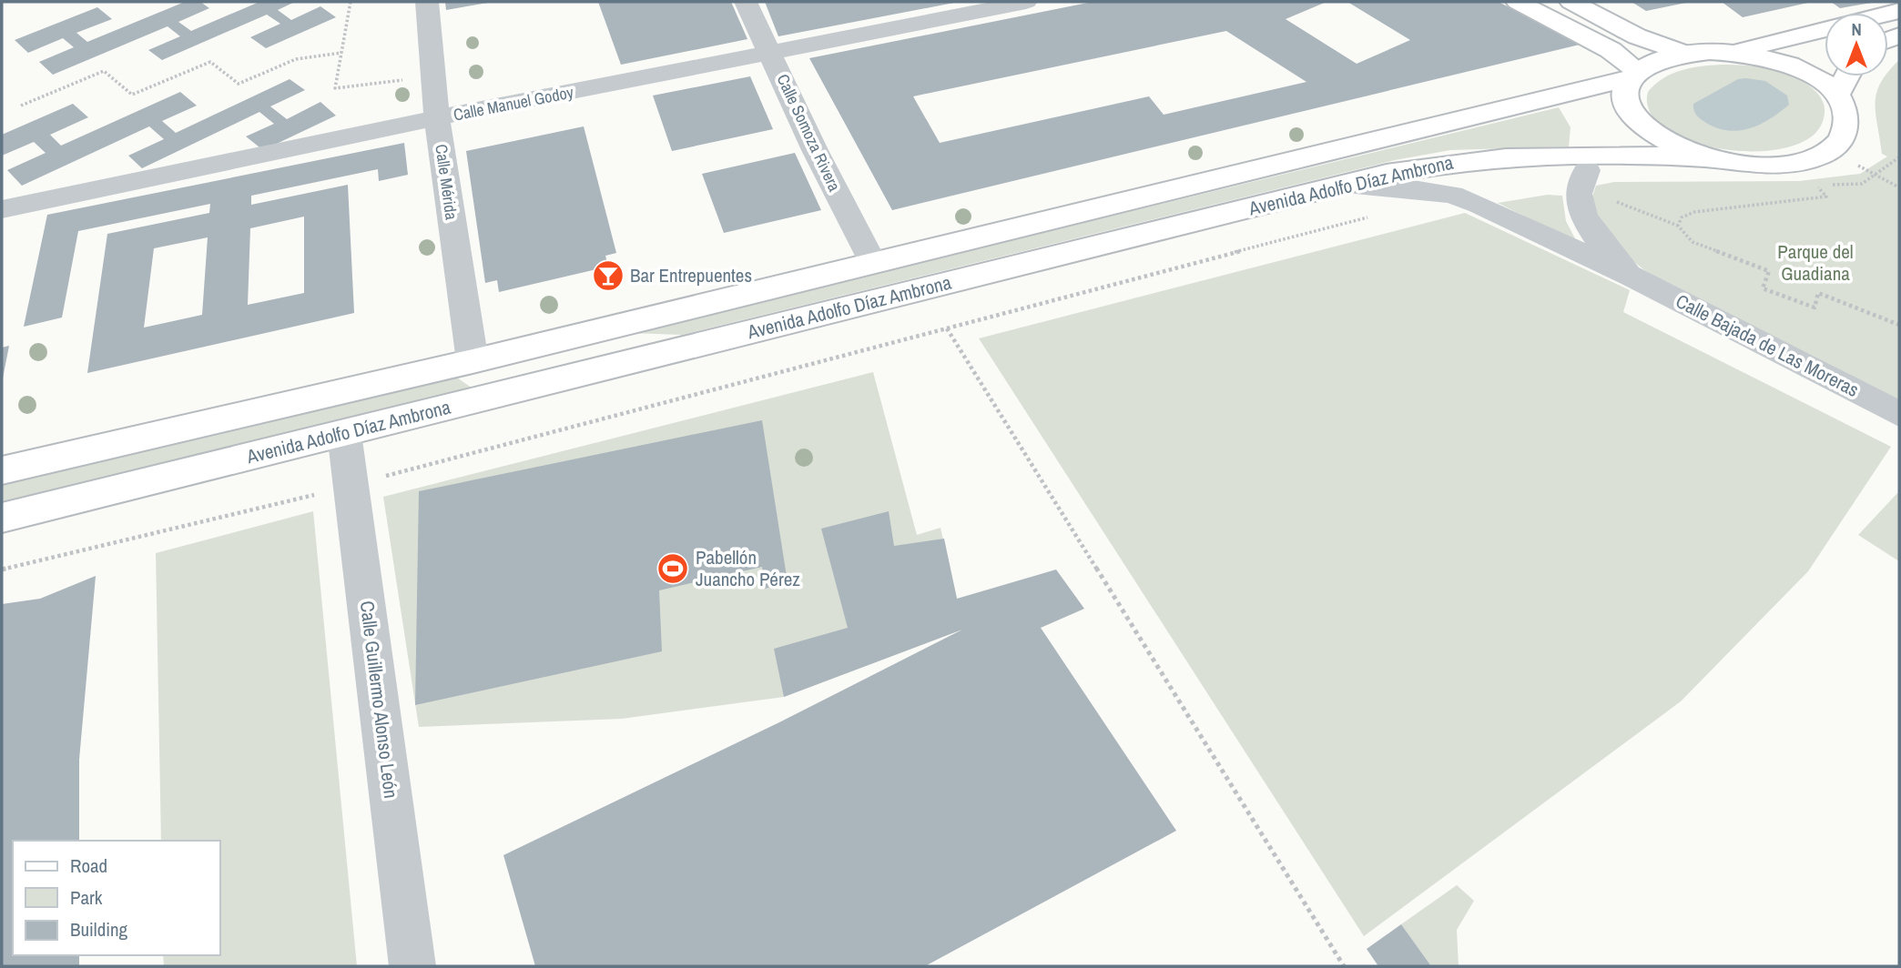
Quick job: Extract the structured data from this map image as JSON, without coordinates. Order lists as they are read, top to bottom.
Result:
{
  "streets": {
    "main road": ["Avenida Adolfo Díaz Ambrona"],
    "street": [
      "Calle Manuel Godoy",
      "Calle Somoza Rivera",
      "Calle Mérida",
      "Calle Bajada de Las Moreras",
      "Calle Guillermo Alonso León"
    ]
  },
  "crossings": [
    ["Calle Manuel Godoy", "Calle Somoza Rivera"],
    ["Calle Manuel Godoy", "Calle Mérida"],
    ["Calle Somoza Rivera", "Avenida Adolfo Díaz Ambrona"],
    ["Calle Mérida", "Avenida Adolfo Díaz Ambrona"],
    ["Avenida Adolfo Díaz Ambrona", "Calle Bajada de Las Moreras"],
    ["Avenida Adolfo Díaz Ambrona", "Calle Guillermo Alonso León"]
  ],
  "parks": ["Parque del Guadiana"],
  "places": {
    "bar": ["Bar Entrepuentes"],
    "sports": ["Pabellón Juancho Pérez"]
  },
  "legend": ["Road", "Park", "Building"],
  "north": "top"
}
